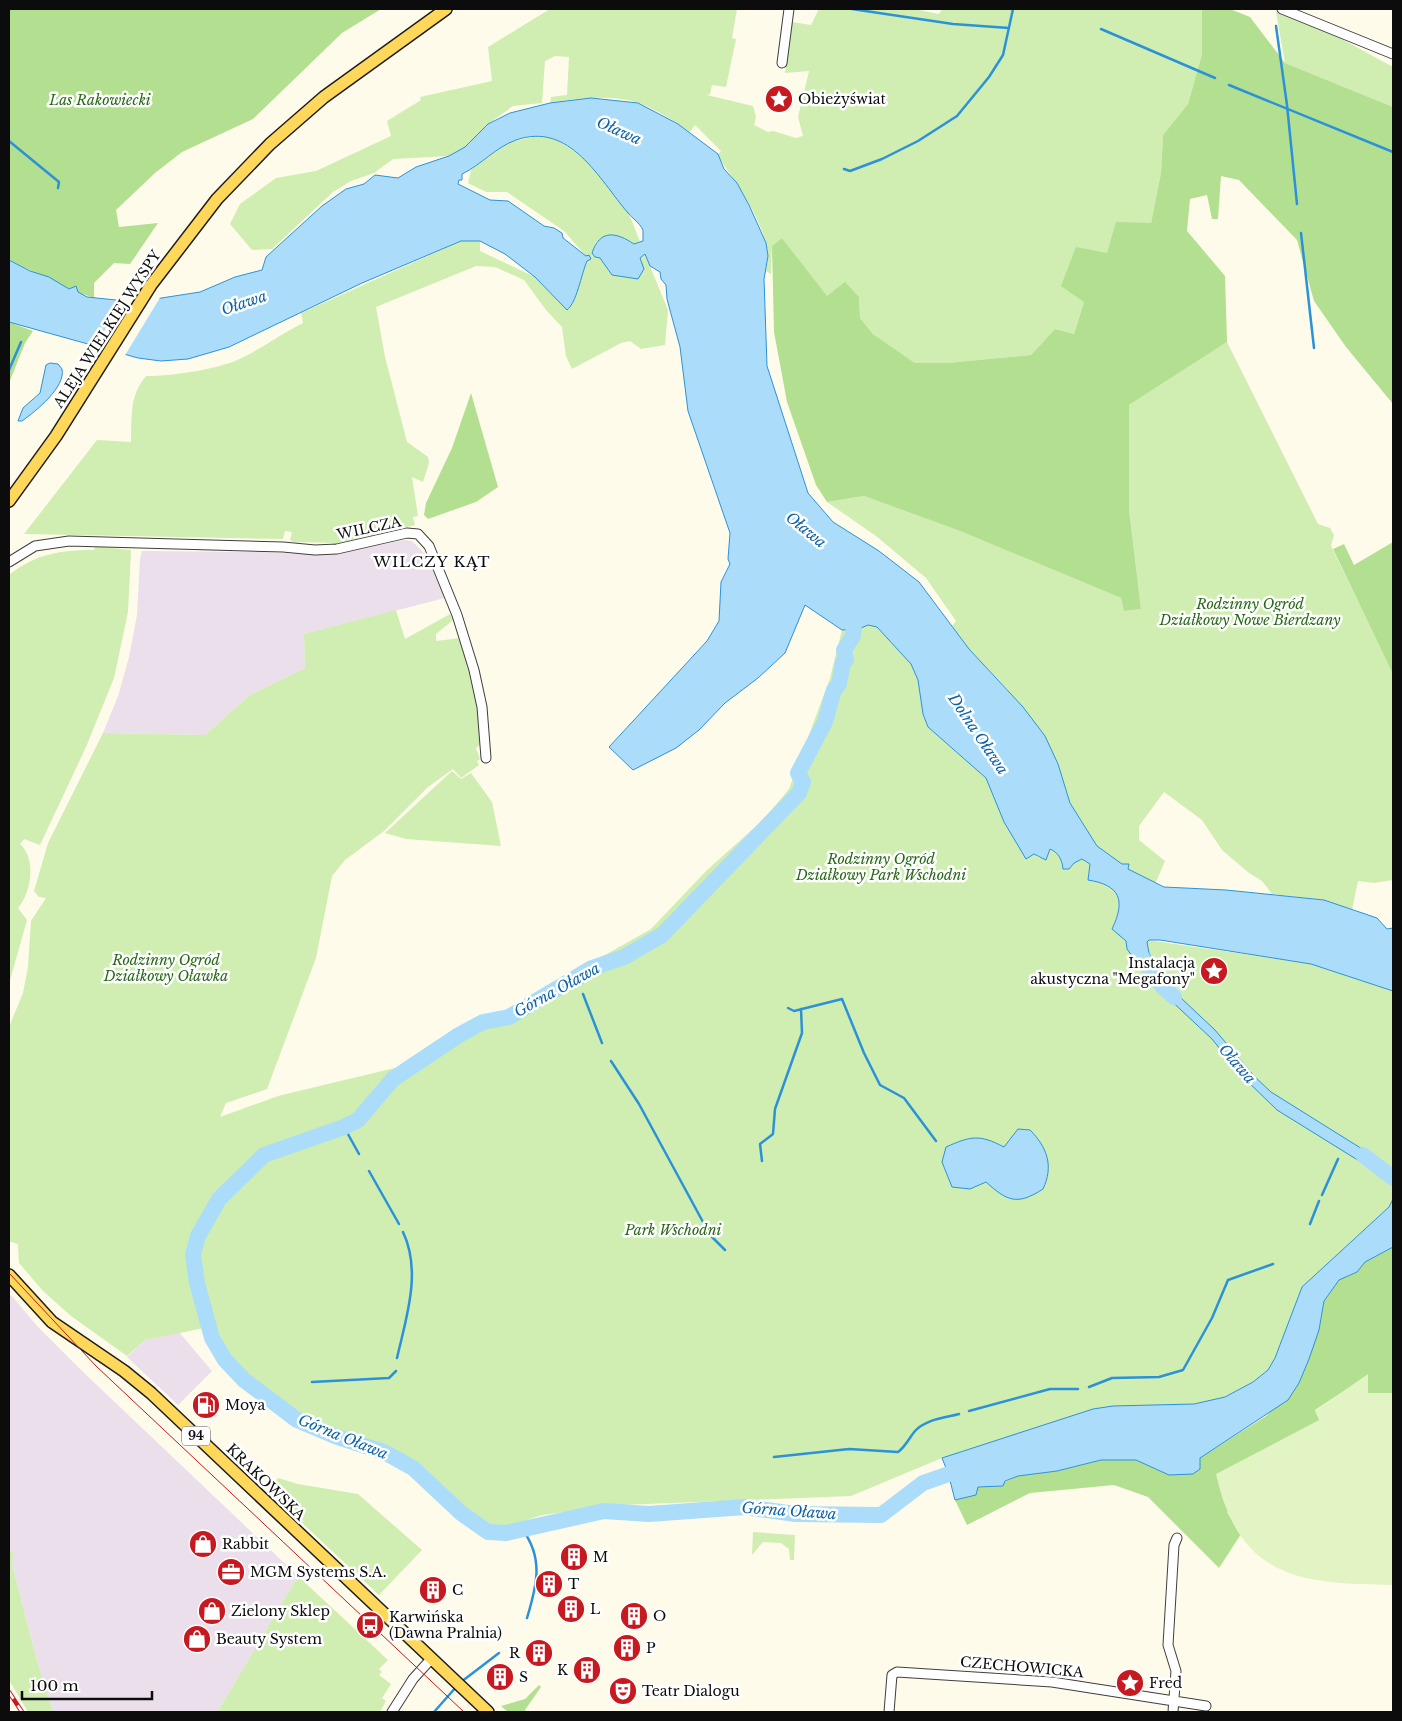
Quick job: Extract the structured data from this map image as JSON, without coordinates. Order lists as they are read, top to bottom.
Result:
{
  "streets": {
    "main road": ["ALEJA WIELKIEJ WYSPY", "94", "KRAKOWSKA"],
    "street": ["WILCZA", "CZECHOWICKA"]
  },
  "crossings": [
    ["94", "KRAKOWSKA"]
  ],
  "districts": ["WILCZY KĄT"],
  "water": ["Oława", "Dolna Oława", "Górna Oława"],
  "parks": [
    "Las Rakowiecki",
    "Rodzinny Ogród Działkowy Nowe Bierdzany",
    "Rodzinny Ogród Działkowy Park Wschodni",
    "Rodzinny Ogród Działkowy Oławka",
    "Park Wschodni"
  ],
  "places": {
    "place": ["Obieżyświat", "Instalacja akustyczna \"Megafony\"", "Fred"],
    "fuel station": ["Moya"],
    "shop": ["Rabbit", "Zielony Sklep", "Beauty System"],
    "building": [
      "M",
      "T",
      "C",
      "L",
      "O",
      "P",
      "R",
      "K",
      "S"
    ],
    "office": ["MGM Systems S.A."],
    "bus stop": ["Karwińska (Dawna Pralnia)"],
    "theatre": ["Teatr Dialogu"]
  },
  "scale_bar": "100 m"
}
